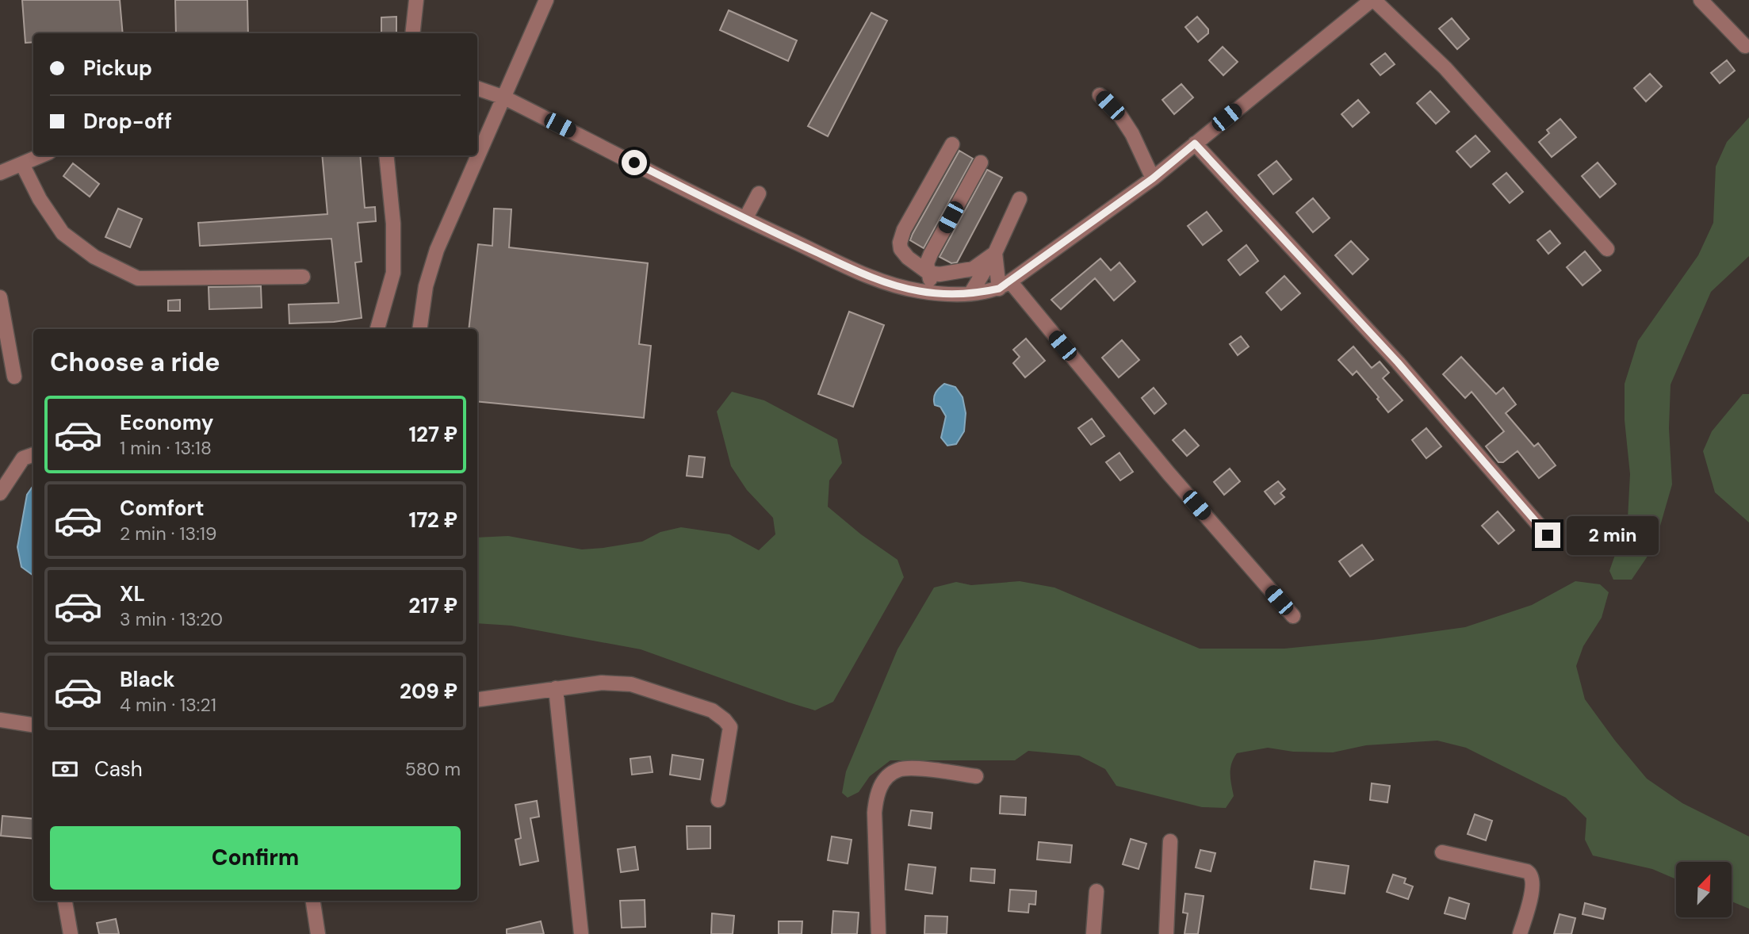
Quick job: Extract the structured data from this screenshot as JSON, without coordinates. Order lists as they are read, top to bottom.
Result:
{
  "north": "top right",
  "page": {
    "banner": ["Pickup", "Drop-off"],
    "heading": "Choose a ride",
    "list": [
      {
        "name": "Economy",
        "note": "1 min · 13:18",
        "value": "127 ₽"
      },
      {
        "name": "Comfort",
        "note": "2 min · 13:19",
        "value": "172 ₽"
      },
      {
        "name": "XL",
        "note": "3 min · 13:20",
        "value": "217 ₽"
      },
      {
        "name": "Black",
        "note": "4 min · 13:21",
        "value": "209 ₽"
      }
    ],
    "bubble": "2 min",
    "pay": ["Cash", "580 m"],
    "buttons": "Confirm"
  }
}
